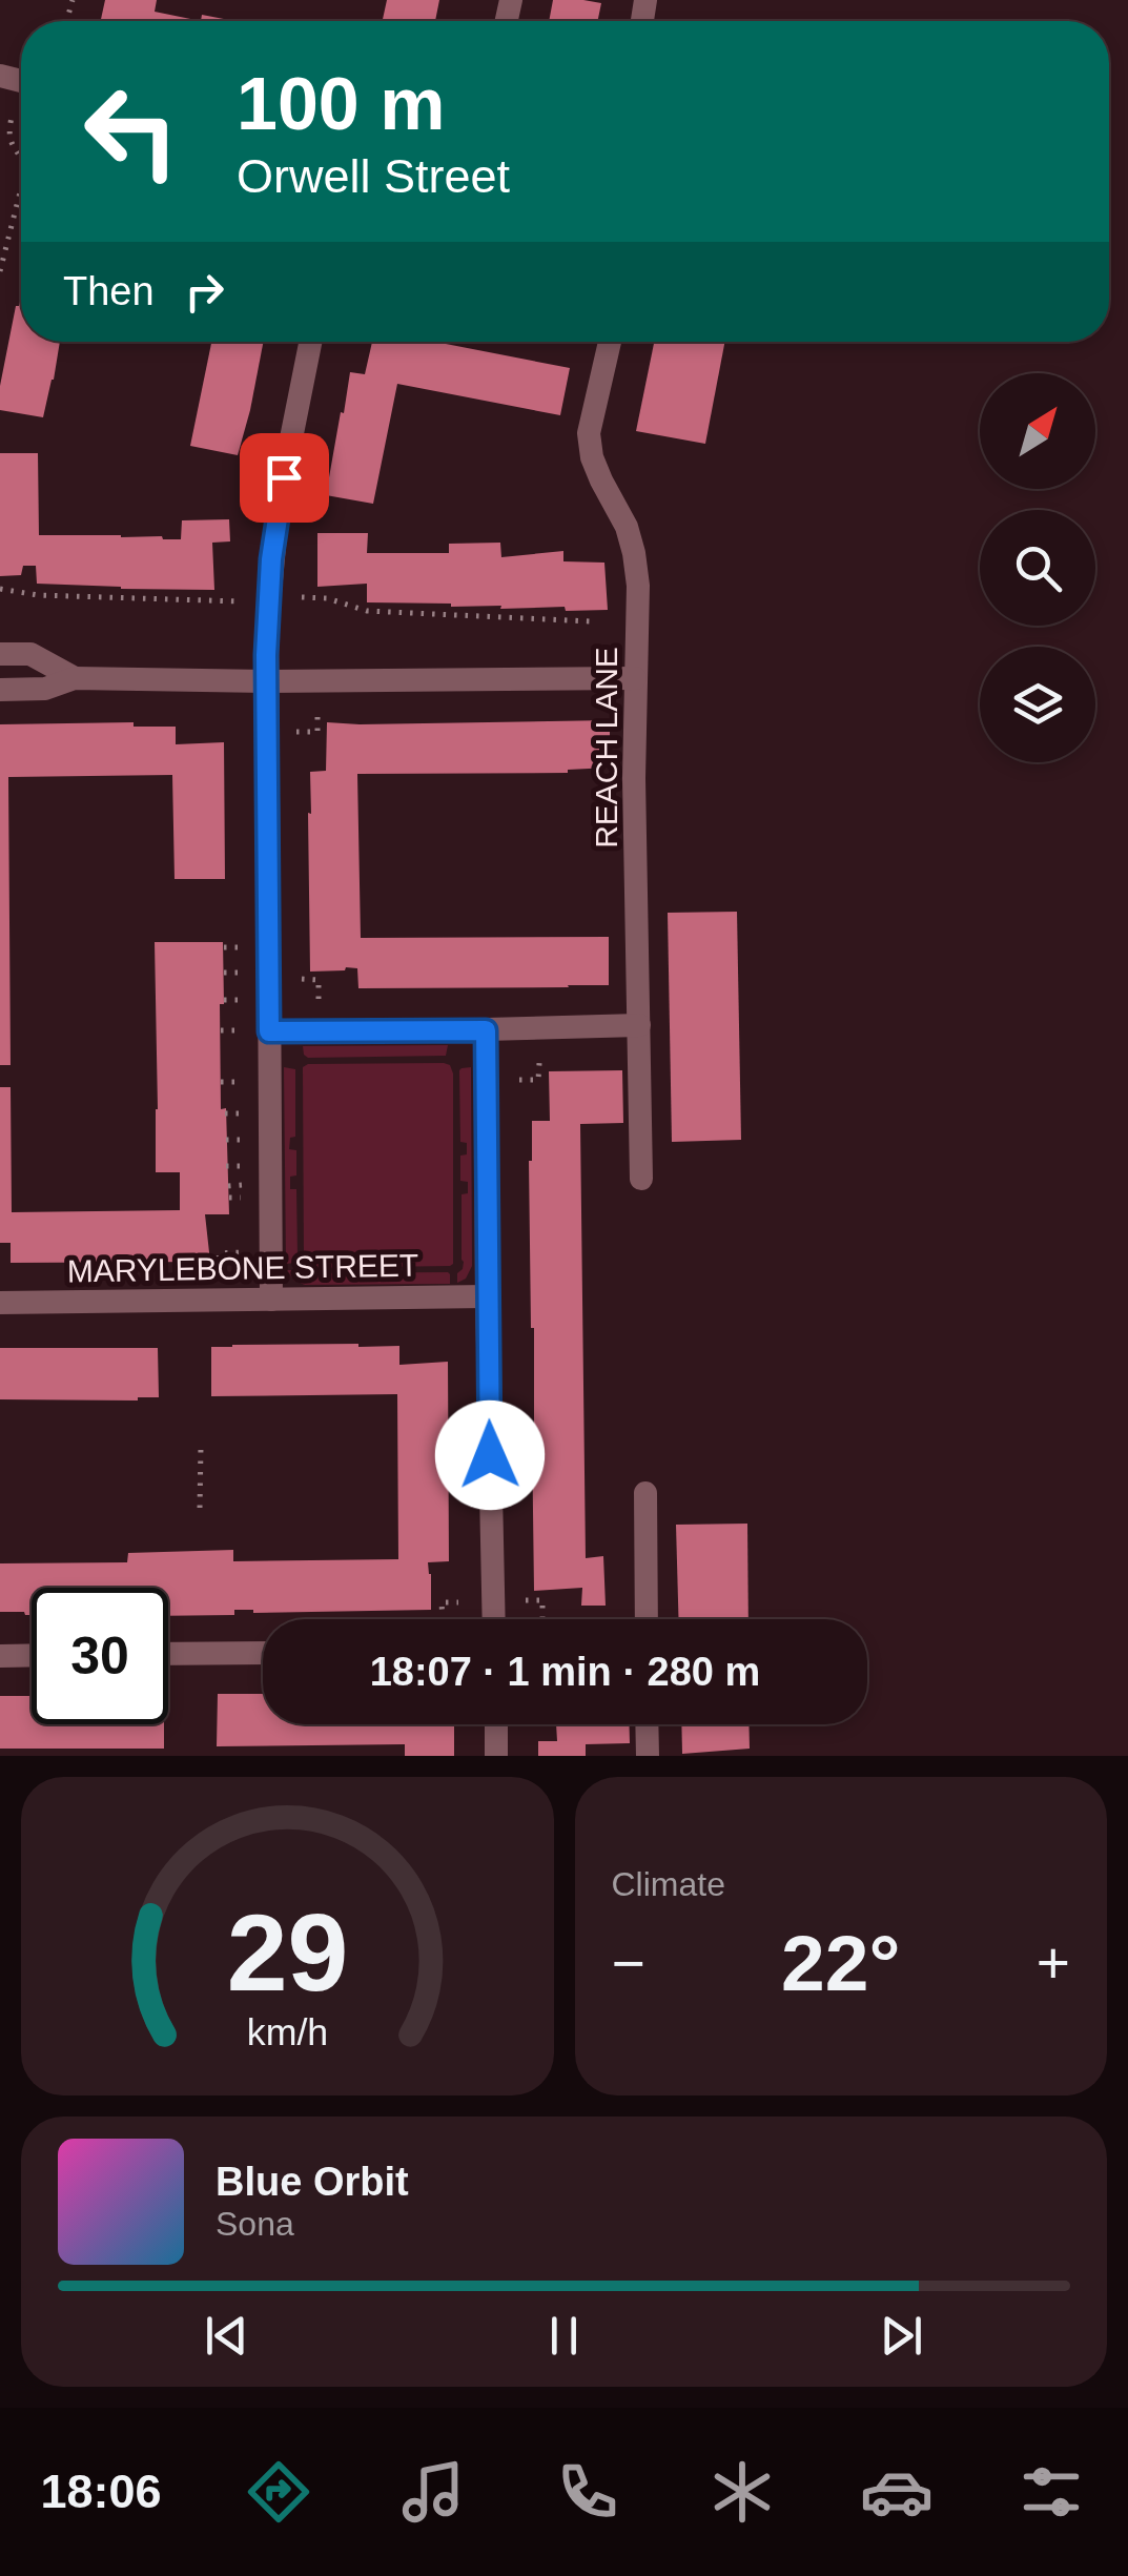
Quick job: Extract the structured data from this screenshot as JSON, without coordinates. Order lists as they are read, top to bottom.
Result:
{
  "streets": {
    "street": ["REACH LANE", "MARYLEBONE STREET"]
  },
  "north": "top right",
  "page": {
    "turn": ["100 m", "Orwell Street"],
    "then": "Then",
    "limit": "30",
    "trip": "18:07 · 1 min · 280 m",
    "tile": "Climate",
    "heat": ["−", "22°", "+"],
    "song": ["Blue Orbit", "Sona"],
    "tabs": "18:06",
    "gauge": ["29", "km/h"]
  }
}
